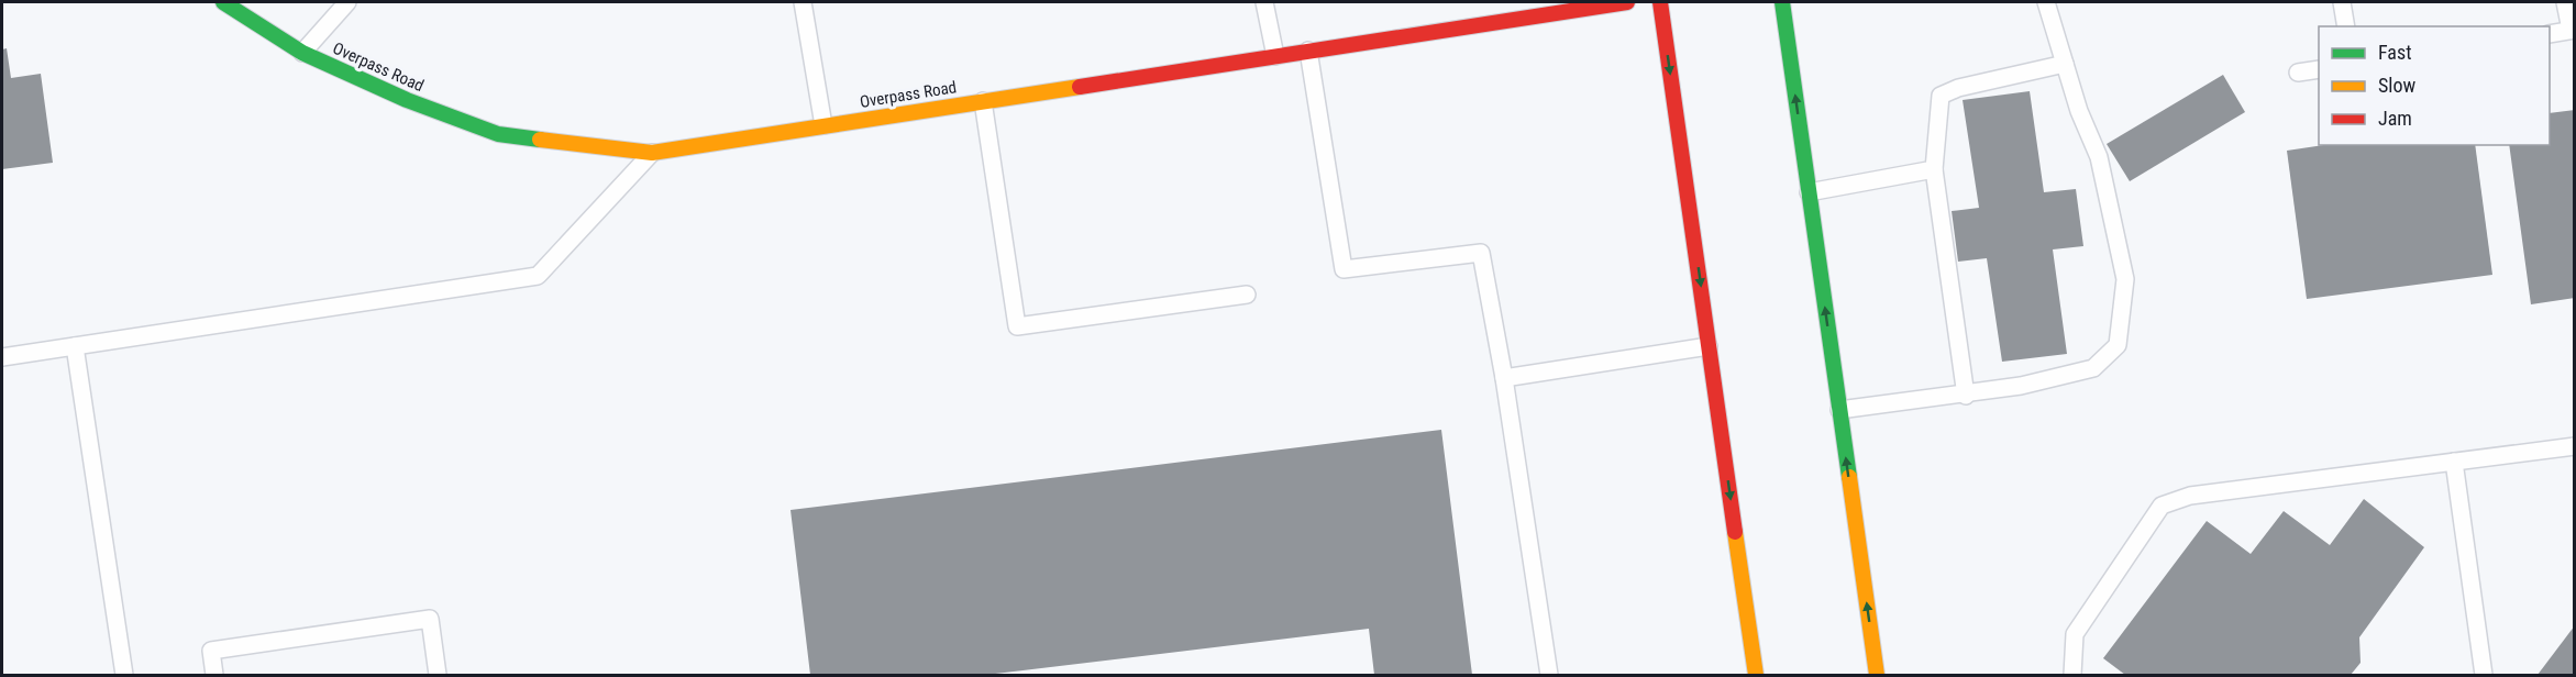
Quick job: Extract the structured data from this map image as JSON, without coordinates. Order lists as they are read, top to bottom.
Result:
{
  "streets": {
    "main road": ["Overpass Road"]
  },
  "legend": ["Fast", "Slow", "Jam"]
}
